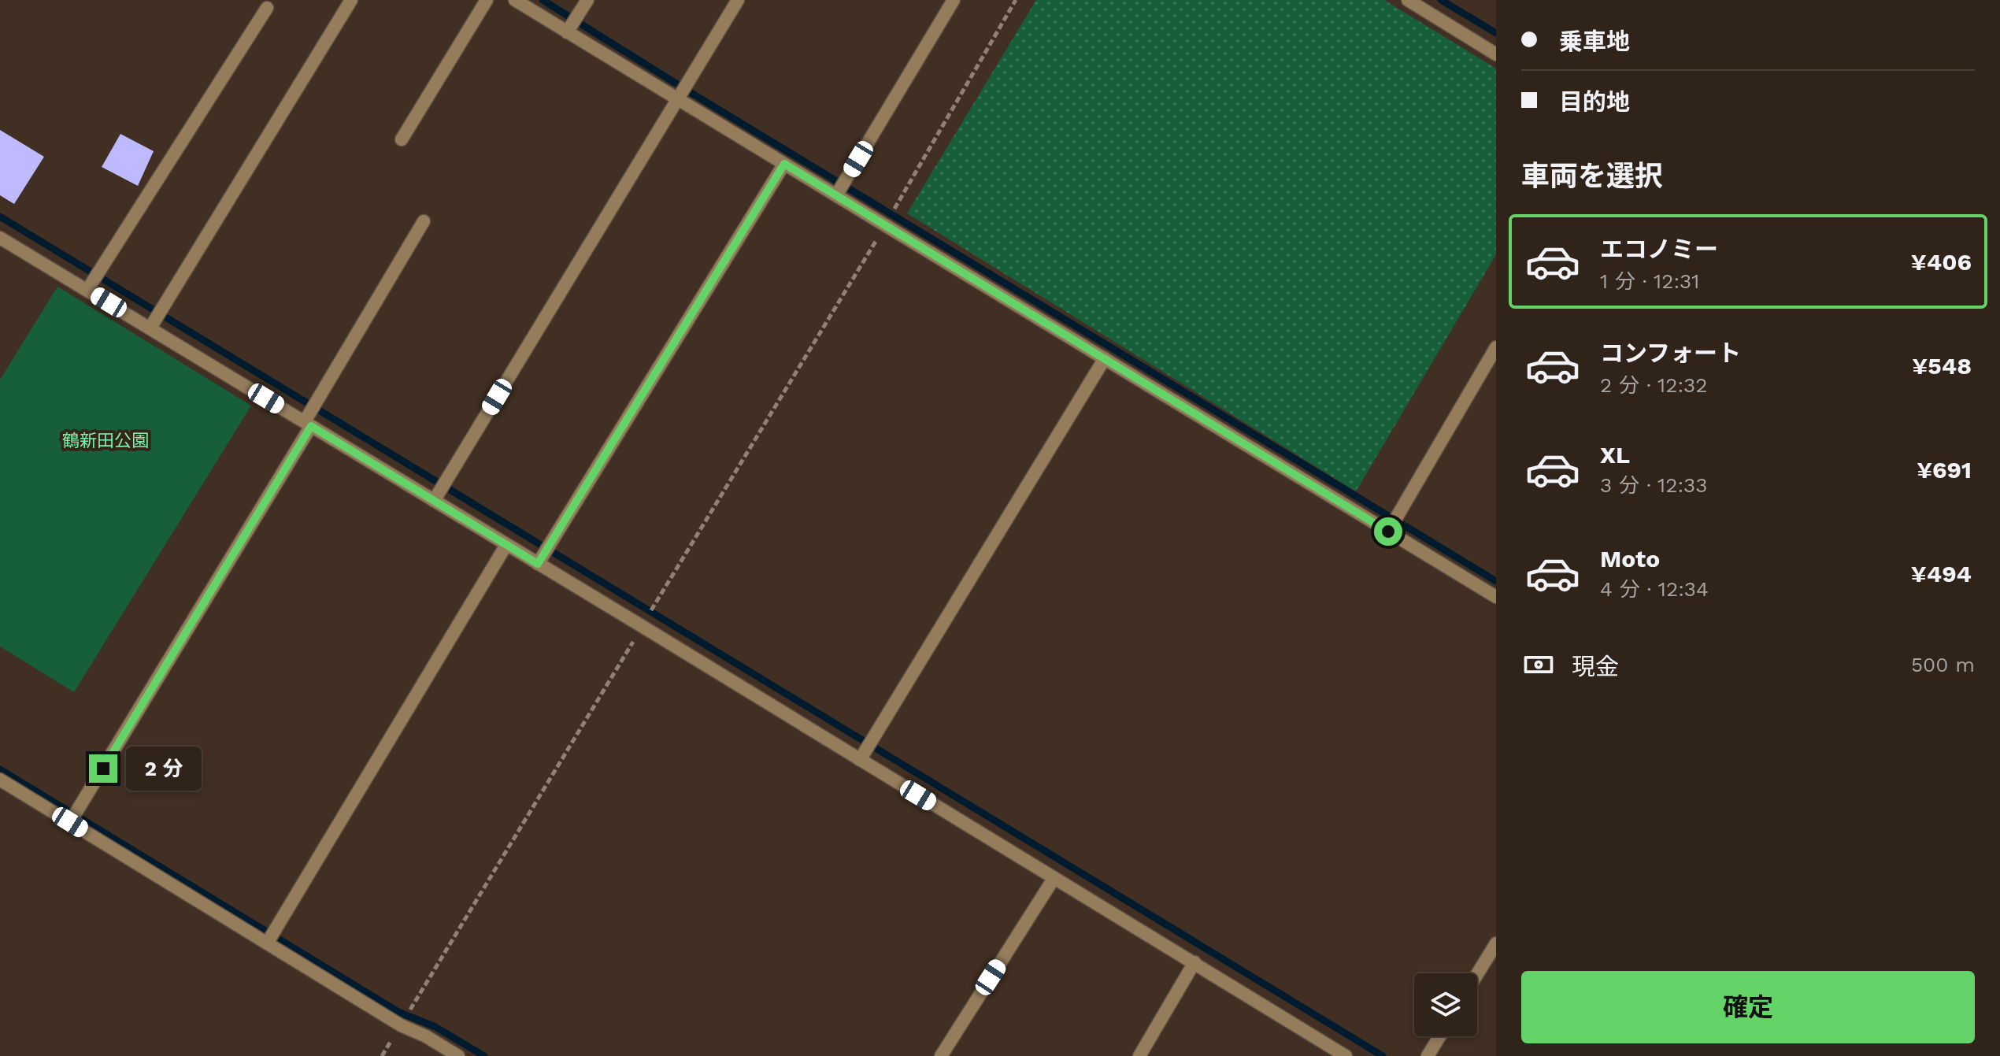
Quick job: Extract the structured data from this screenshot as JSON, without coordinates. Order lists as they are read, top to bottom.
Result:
{
  "parks": ["鶴新田公園"],
  "page": {
    "banner": ["乗車地", "目的地"],
    "heading": "車両を選択",
    "list": [
      {
        "name": "エコノミー",
        "note": "1 分 · 12:31",
        "value": "¥406"
      },
      {
        "name": "コンフォート",
        "note": "2 分 · 12:32",
        "value": "¥548"
      },
      {
        "name": "XL",
        "note": "3 分 · 12:33",
        "value": "¥691"
      },
      {
        "name": "Moto",
        "note": "4 分 · 12:34",
        "value": "¥494"
      }
    ],
    "pay": ["現金", "500 m"],
    "bubble": "2 分",
    "buttons": "確定"
  }
}
